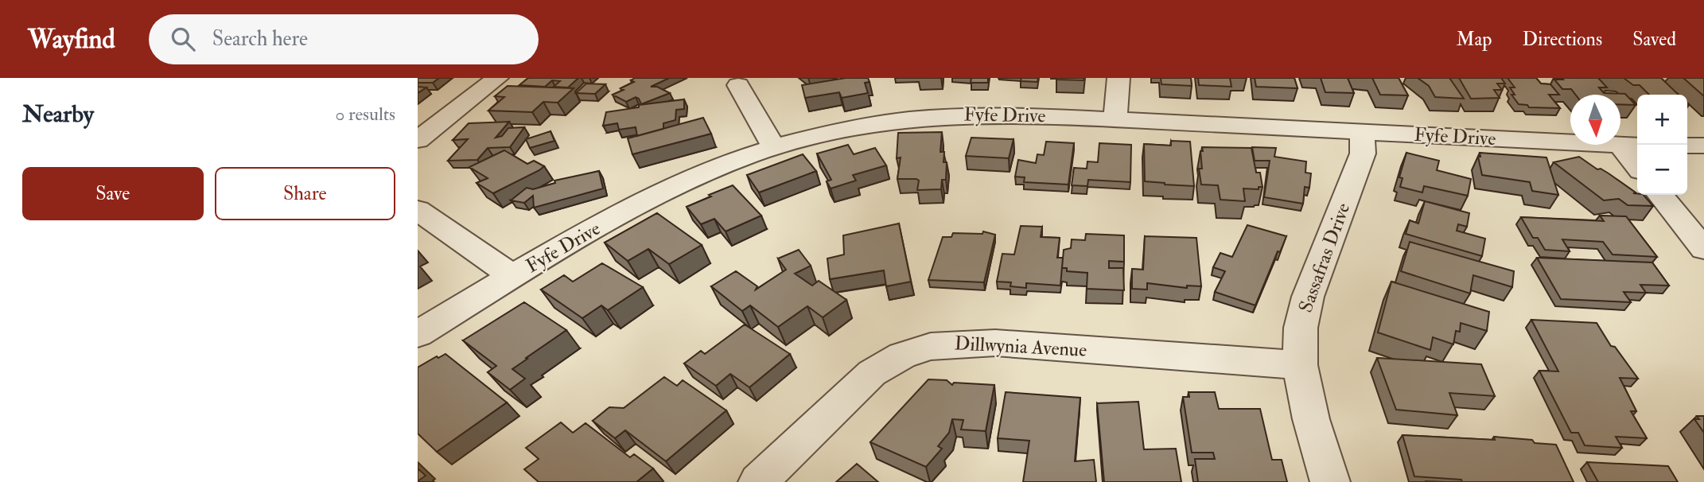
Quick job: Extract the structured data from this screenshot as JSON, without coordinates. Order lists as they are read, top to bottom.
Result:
{
  "streets": {
    "street": ["Fyfe Drive", "Sassafras Drive", "Dillwynia Avenue"]
  },
  "crossings": [
    ["Fyfe Drive", "Sassafras Drive"],
    ["Sassafras Drive", "Dillwynia Avenue"]
  ],
  "north": "bottom",
  "page": {
    "header": "Wayfind",
    "search": "Search here",
    "nav": ["Map", "Directions", "Saved"],
    "heading": ["Nearby", "0 results"],
    "map_buttons": ["+", "−"],
    "buttons": ["Save", "Share"]
  }
}
